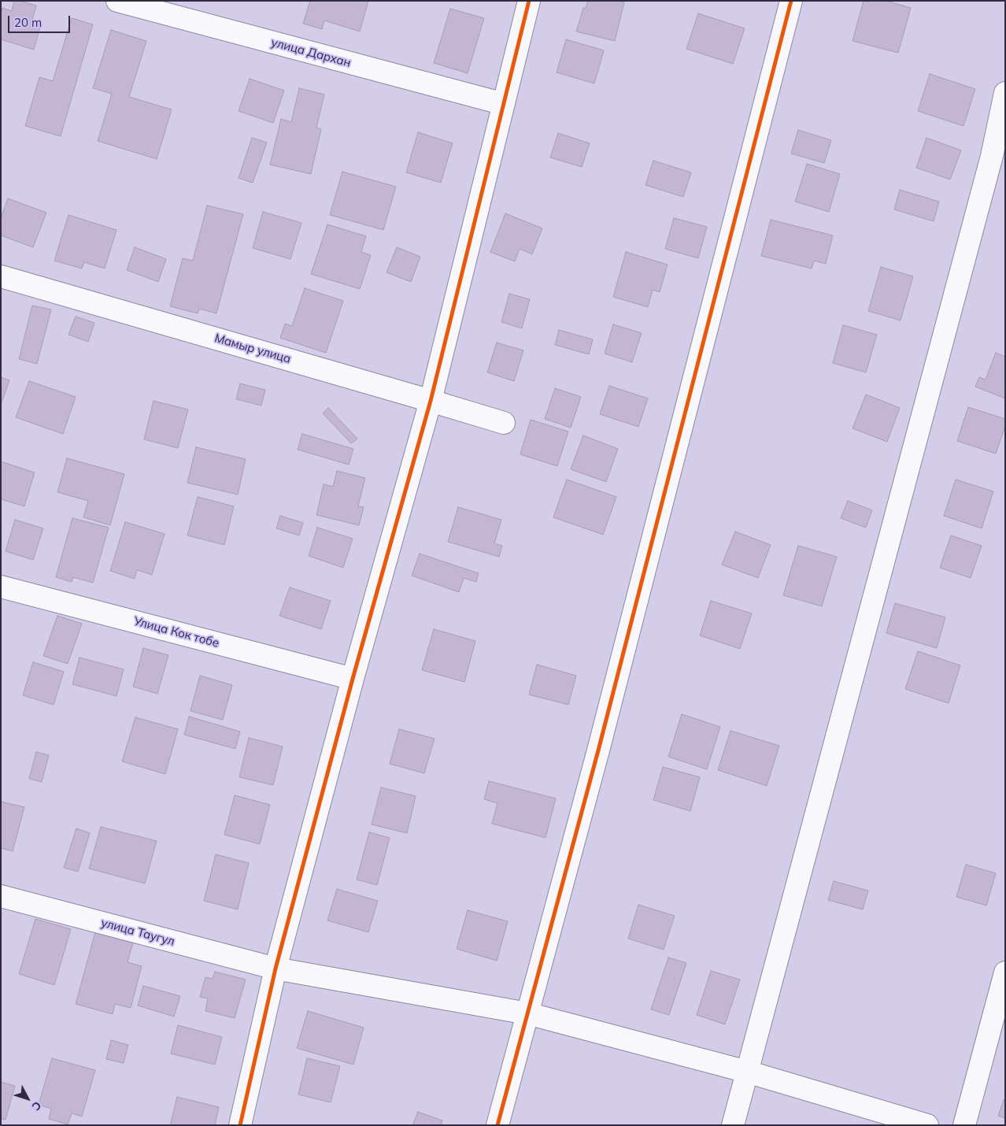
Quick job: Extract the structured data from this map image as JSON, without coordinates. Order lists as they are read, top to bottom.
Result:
{
  "streets": {
    "street": [
      "улица Дархан",
      "Мамыр улица",
      "Улица Кок тобе",
      "улица Таугул"
    ]
  },
  "scale_bar": "20 m",
  "north": "bottom right"
}
